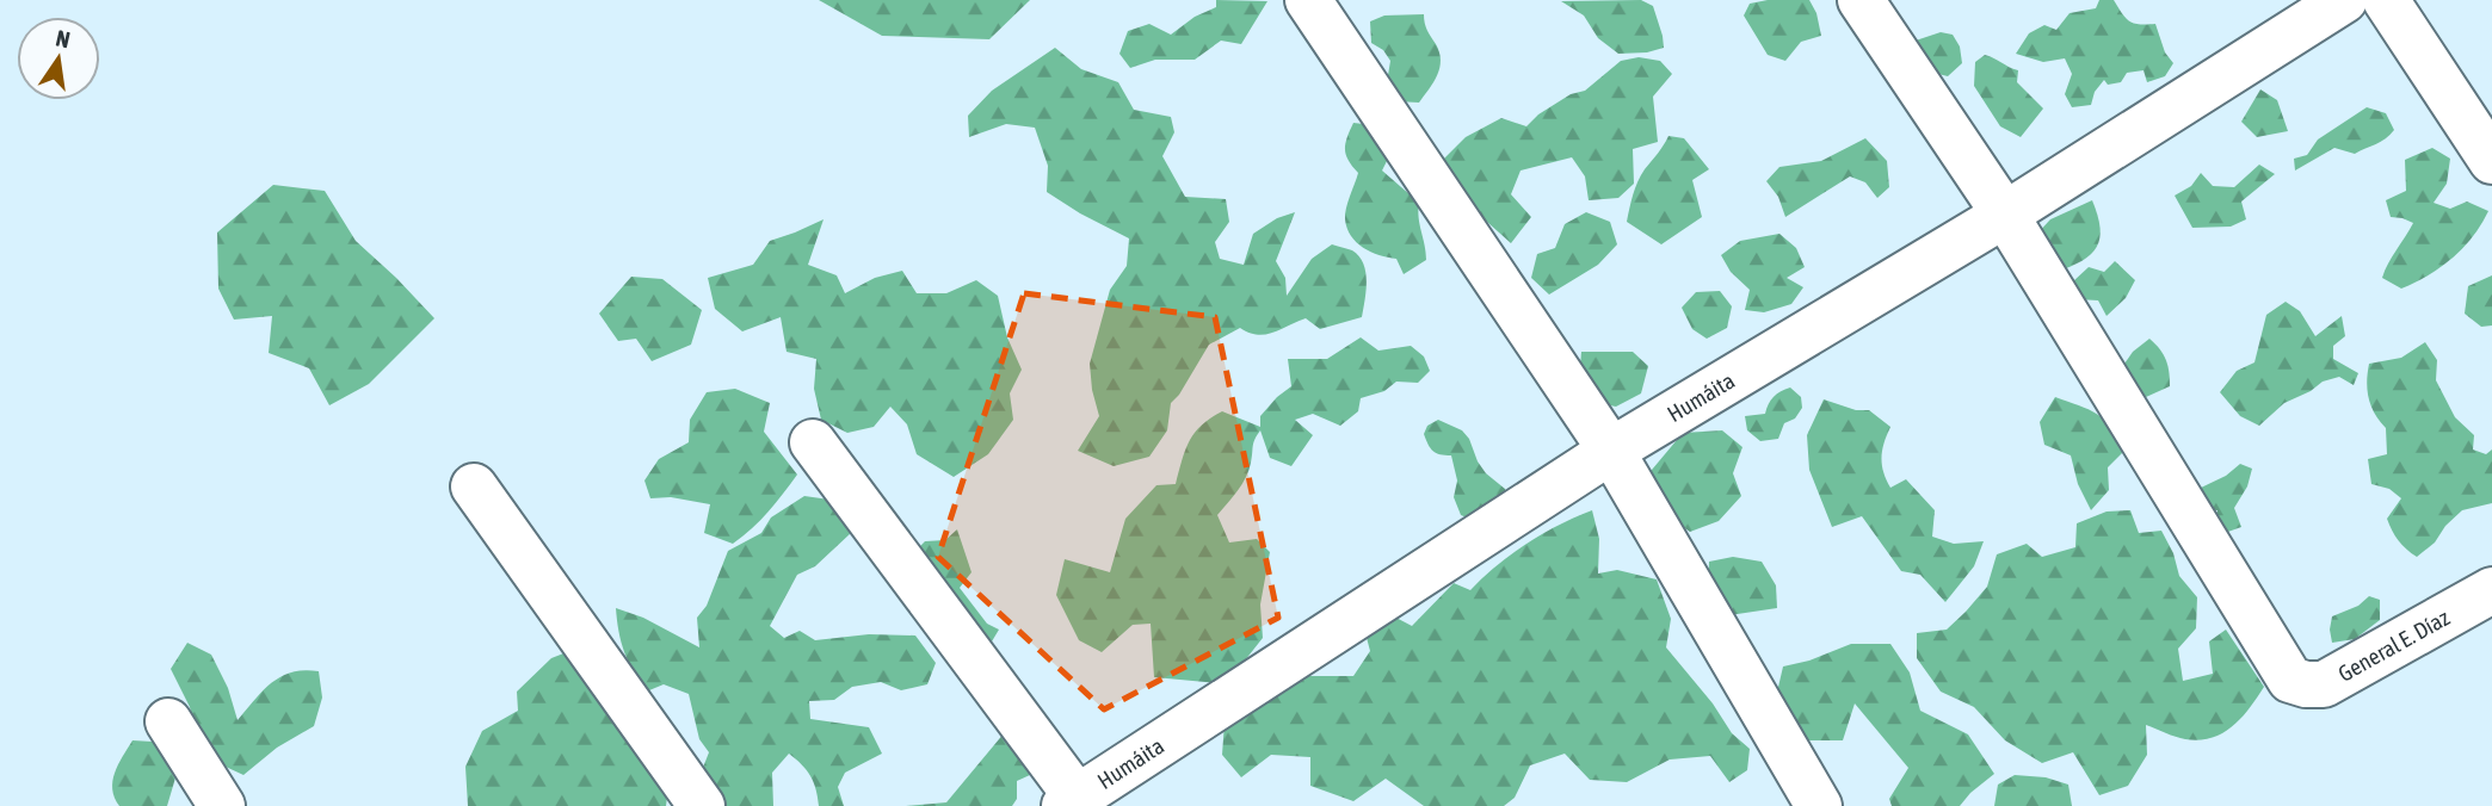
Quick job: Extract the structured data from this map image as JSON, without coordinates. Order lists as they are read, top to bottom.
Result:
{
  "streets": {
    "street": ["Humáita", "General E. Díaz"]
  },
  "crossings": [
    ["Humáita", "General E. Díaz"]
  ],
  "north": "top"
}
